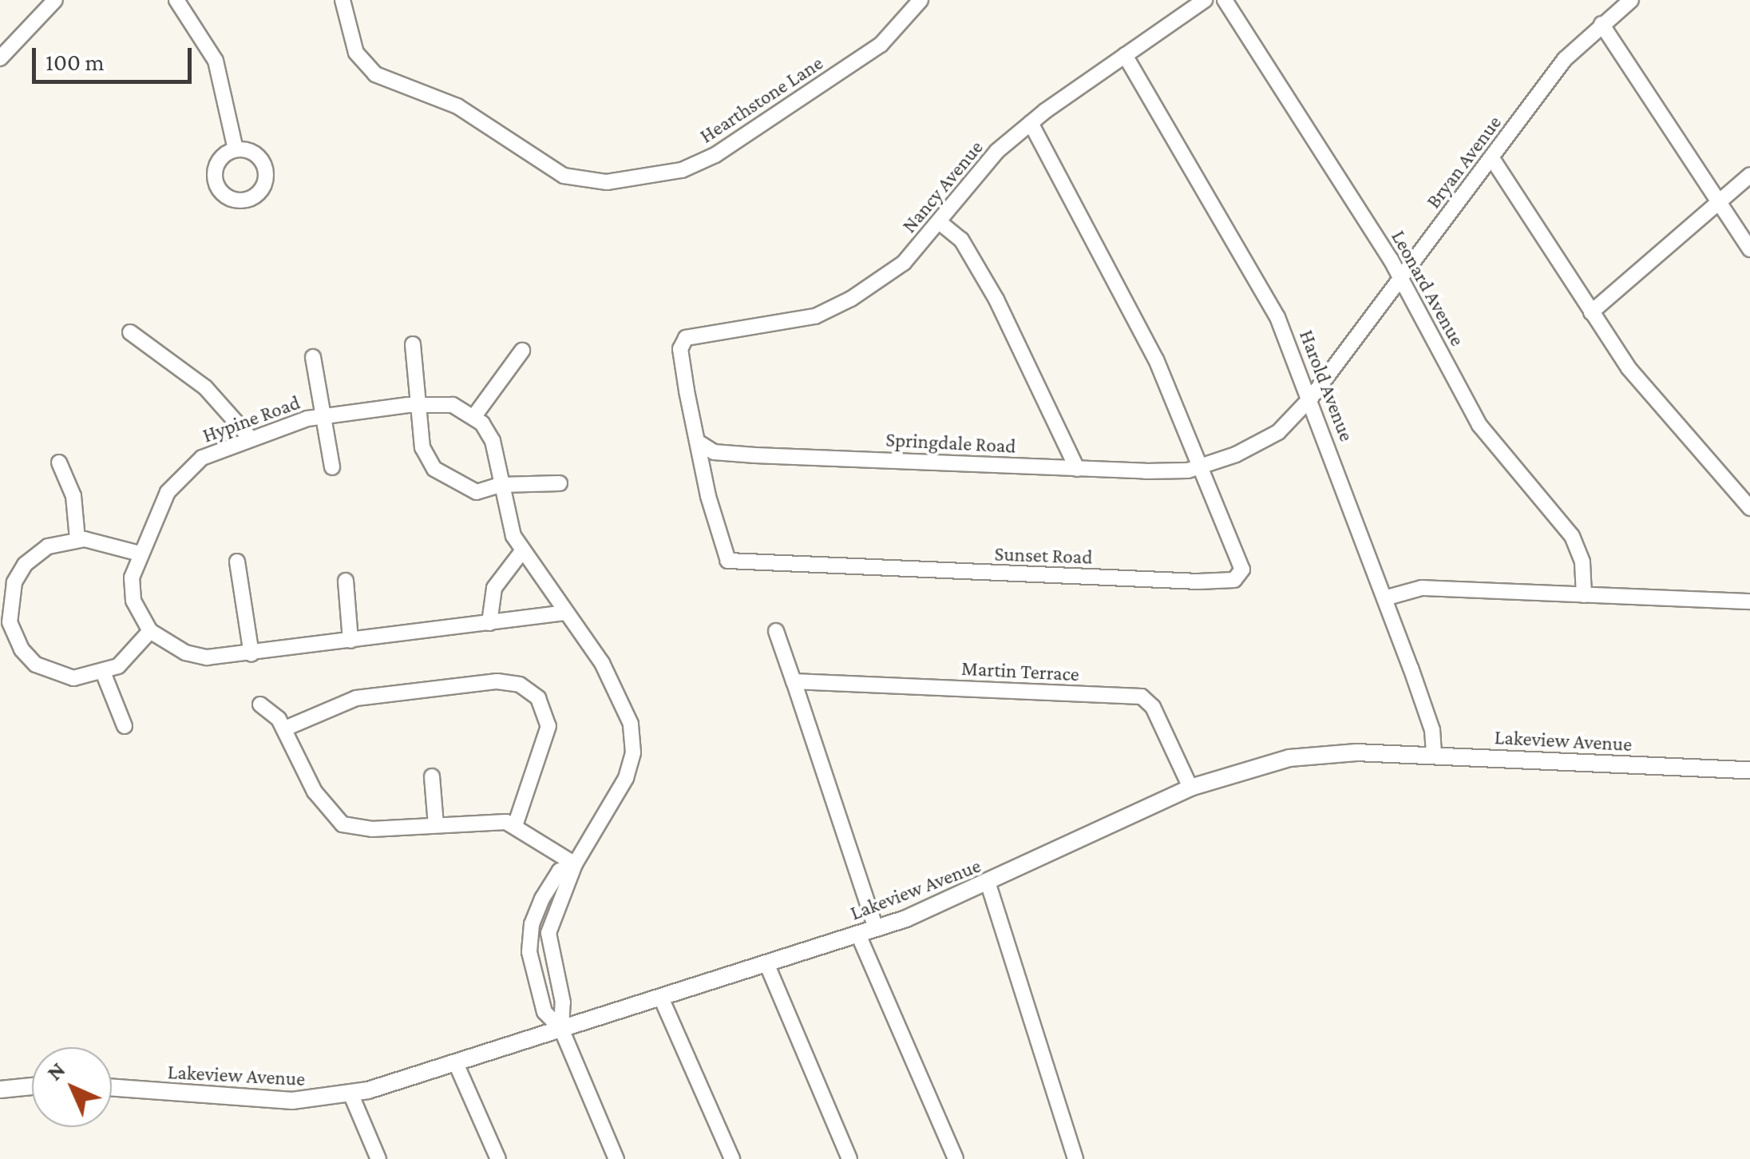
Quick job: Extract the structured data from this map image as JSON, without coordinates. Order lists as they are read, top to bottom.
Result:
{
  "streets": {
    "main road": ["Lakeview Avenue"],
    "street": [
      "Hearthstone Lane",
      "Bryan Avenue",
      "Nancy Avenue",
      "Leonard Avenue",
      "Harold Avenue",
      "Hypine Road",
      "Springdale Road",
      "Sunset Road",
      "Martin Terrace"
    ]
  },
  "crossings": [
    ["Bryan Avenue", "Leonard Avenue"],
    ["Bryan Avenue", "Harold Avenue"],
    ["Bryan Avenue", "Springdale Road"],
    ["Bryan Avenue", "Sunset Road"],
    ["Nancy Avenue", "Harold Avenue"],
    ["Nancy Avenue", "Springdale Road"],
    ["Nancy Avenue", "Sunset Road"],
    ["Harold Avenue", "Lakeview Avenue"],
    ["Springdale Road", "Sunset Road"],
    ["Martin Terrace", "Lakeview Avenue"]
  ],
  "scale_bar": "100 m",
  "north": "top left"
}
